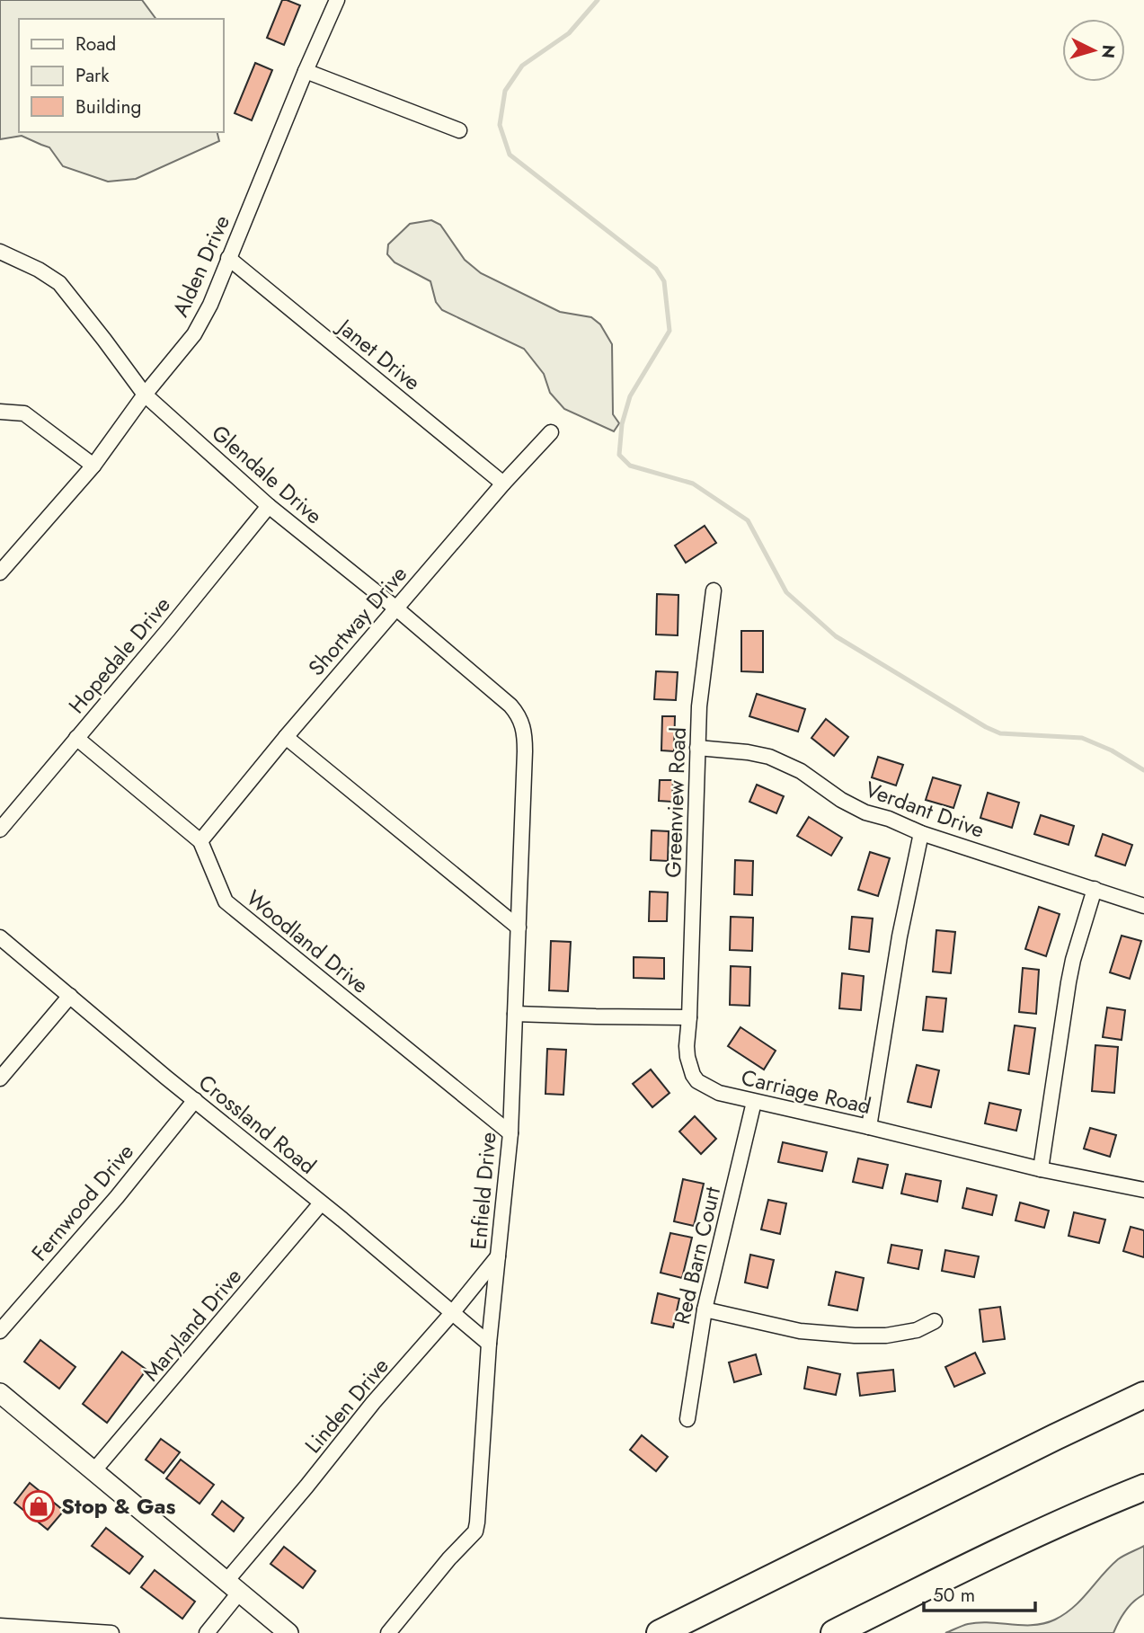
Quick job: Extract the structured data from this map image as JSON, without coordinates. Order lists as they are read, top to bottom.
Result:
{
  "streets": {
    "street": [
      "Alden Drive",
      "Janet Drive",
      "Glendale Drive",
      "Shortway Drive",
      "Hopedale Drive",
      "Greenview Road",
      "Verdant Drive",
      "Woodland Drive",
      "Carriage Road",
      "Crossland Road",
      "Enfield Drive",
      "Fernwood Drive",
      "Red Barn Court",
      "Maryland Drive",
      "Linden Drive"
    ]
  },
  "crossings": [
    ["Alden Drive", "Janet Drive"],
    ["Alden Drive", "Glendale Drive"],
    ["Janet Drive", "Shortway Drive"],
    ["Glendale Drive", "Shortway Drive"],
    ["Glendale Drive", "Hopedale Drive"],
    ["Glendale Drive", "Enfield Drive"],
    ["Shortway Drive", "Woodland Drive"],
    ["Hopedale Drive", "Woodland Drive"],
    ["Greenview Road", "Verdant Drive"],
    ["Greenview Road", "Carriage Road"],
    ["Woodland Drive", "Enfield Drive"],
    ["Carriage Road", "Red Barn Court"],
    ["Crossland Road", "Enfield Drive"],
    ["Crossland Road", "Fernwood Drive"],
    ["Crossland Road", "Maryland Drive"],
    ["Crossland Road", "Linden Drive"],
    ["Enfield Drive", "Linden Drive"]
  ],
  "places": {
    "shop": ["Stop & Gas"]
  },
  "legend": ["Road", "Park", "Building"],
  "scale_bar": "50 m",
  "north": "right"
}
